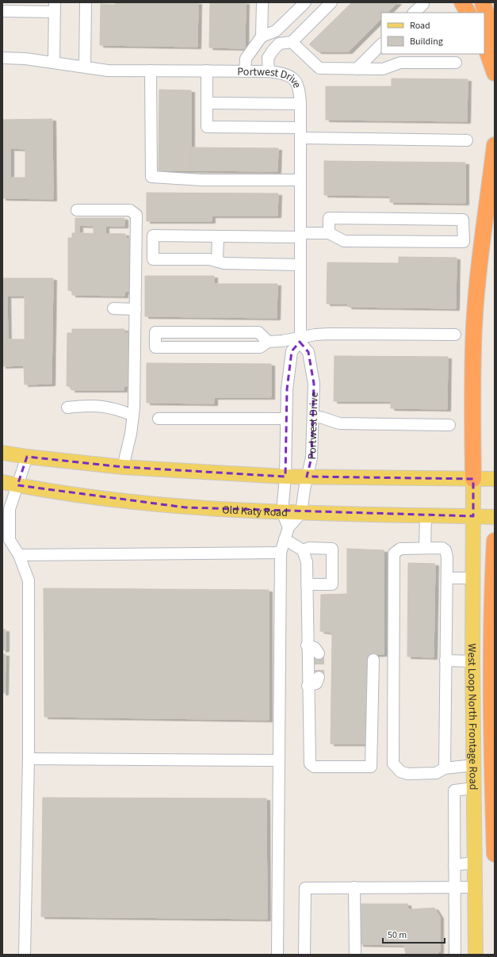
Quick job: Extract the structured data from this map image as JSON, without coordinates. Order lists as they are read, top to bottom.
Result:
{
  "streets": {
    "main road": ["Old Katy Road", "West Loop North Frontage Road"],
    "street": ["Portwest Drive"]
  },
  "crossings": [
    ["Portwest Drive", "Old Katy Road"],
    ["Old Katy Road", "West Loop North Frontage Road"]
  ],
  "legend": ["Road", "Building"],
  "scale_bar": "50 m"
}
